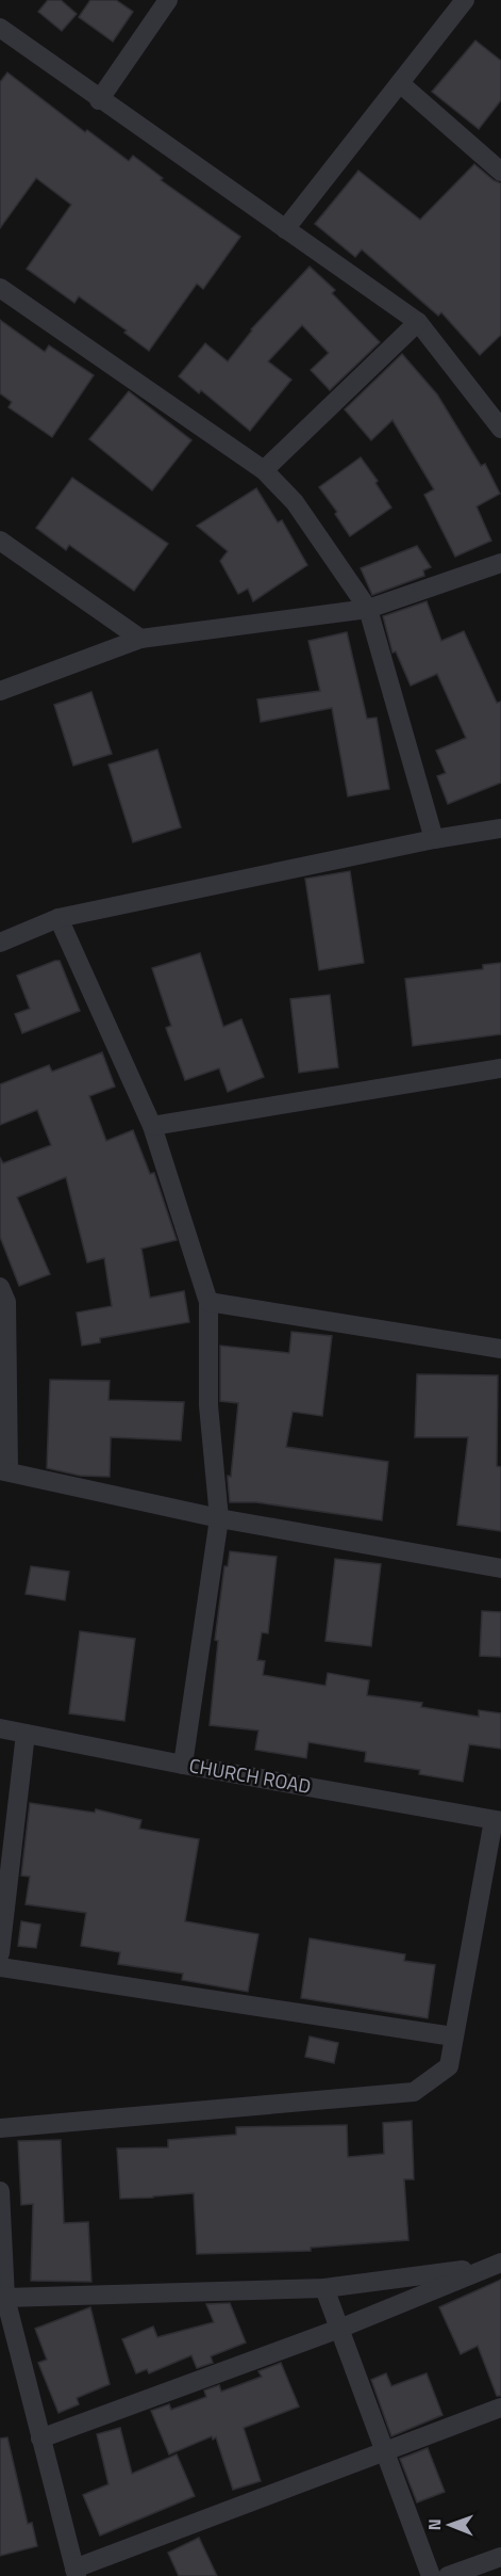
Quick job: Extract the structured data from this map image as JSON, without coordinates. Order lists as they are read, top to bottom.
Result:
{
  "streets": {
    "street": ["CHURCH ROAD"]
  },
  "north": "left"
}
